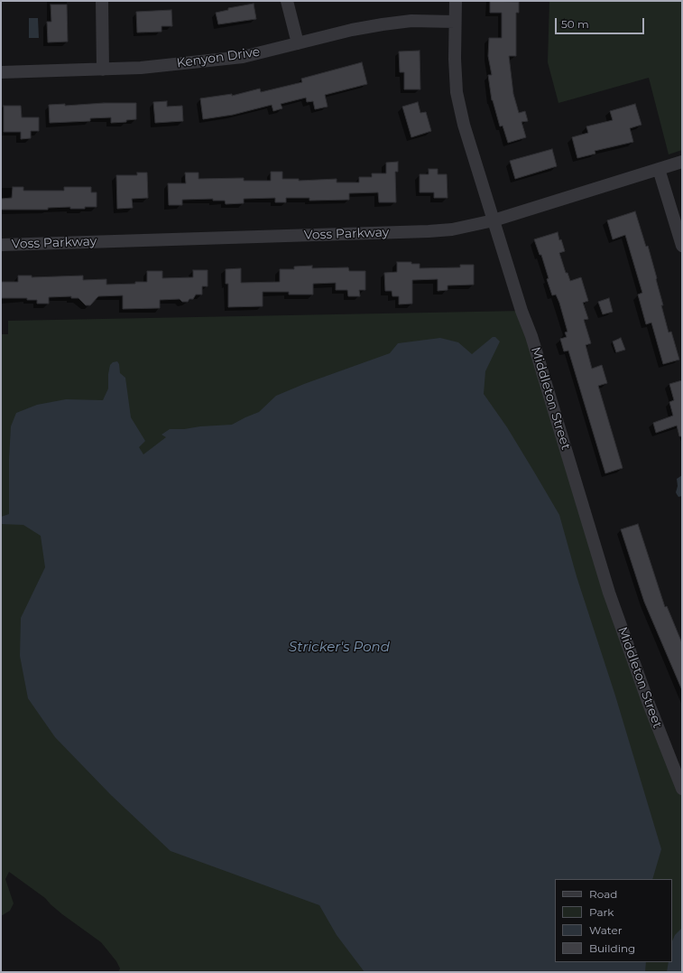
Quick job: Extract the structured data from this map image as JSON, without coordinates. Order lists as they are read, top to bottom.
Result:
{
  "streets": {
    "street": ["Kenyon Drive", "Voss Parkway", "Middleton Street"]
  },
  "crossings": [
    ["Kenyon Drive", "Middleton Street"],
    ["Voss Parkway", "Middleton Street"]
  ],
  "water": ["Stricker's Pond"],
  "legend": [
    "Road",
    "Park",
    "Water",
    "Building"
  ],
  "scale_bar": "50 m"
}
